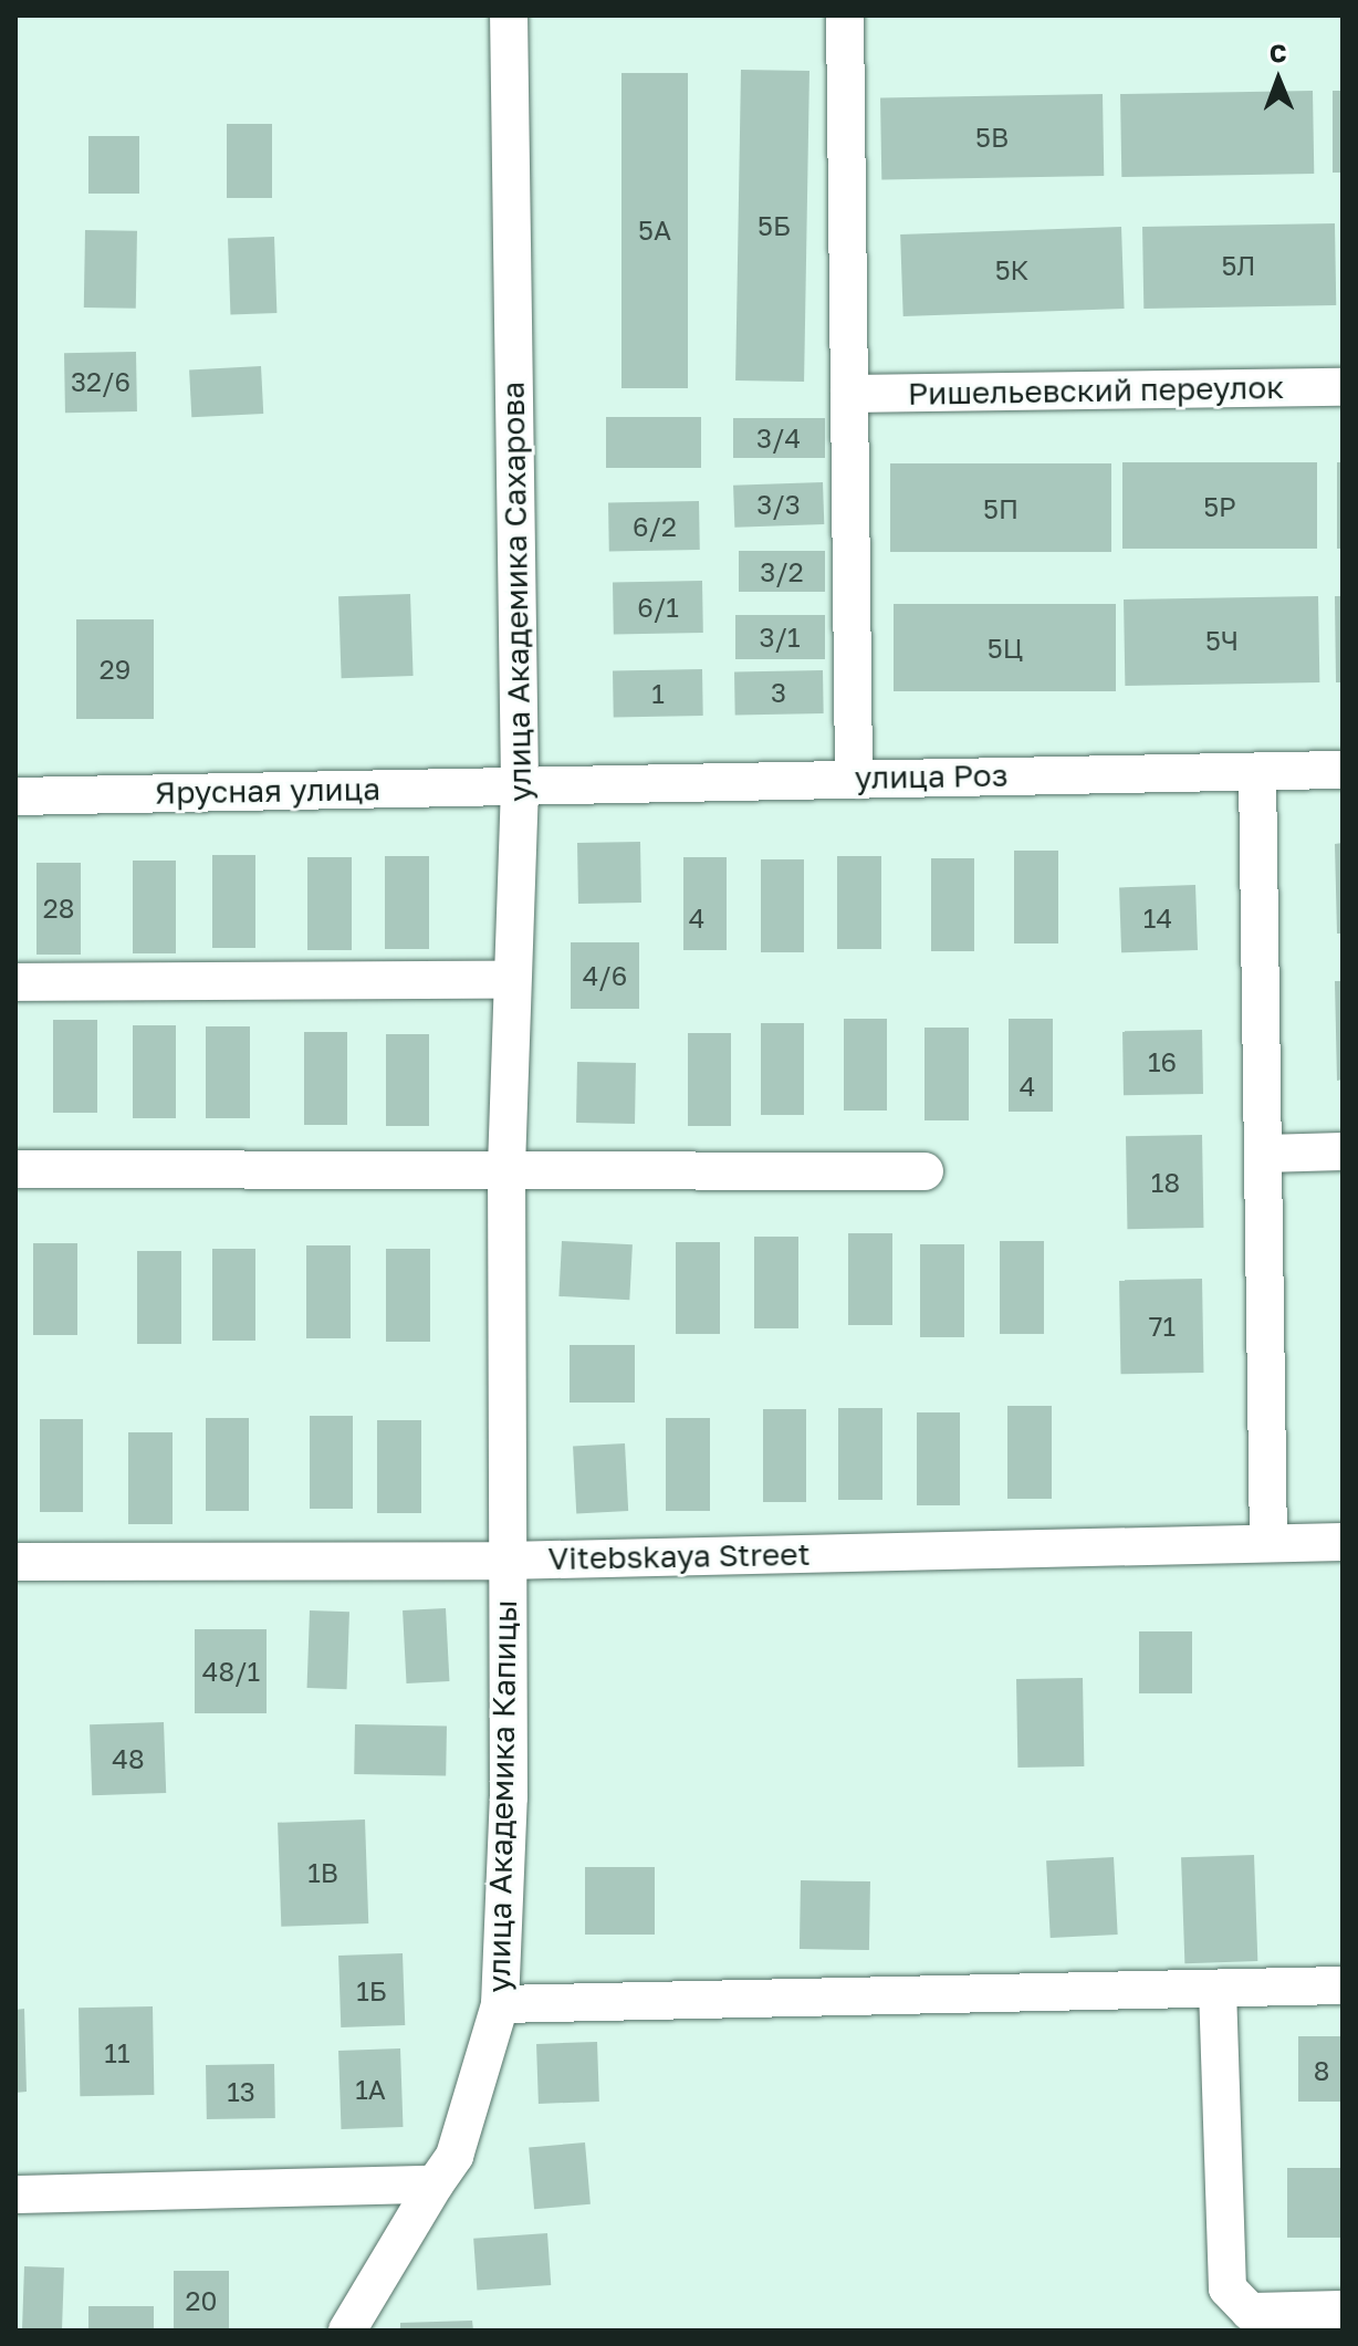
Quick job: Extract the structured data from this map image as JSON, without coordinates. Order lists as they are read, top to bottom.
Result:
{
  "streets": {
    "street": [
      "Ришельевский переулок",
      "улица Академика Сахарова",
      "улица Роз",
      "Ярусная улица",
      "Vitebskaya Street",
      "улица Академика Капицы"
    ]
  },
  "crossings": [
    ["улица Академика Сахарова", "улица Роз"],
    ["улица Академика Сахарова", "Ярусная улица"],
    ["улица Академика Сахарова", "Vitebskaya Street"],
    ["улица Академика Сахарова", "улица Академика Капицы"],
    ["улица Роз", "Ярусная улица"],
    ["Vitebskaya Street", "улица Академика Капицы"]
  ],
  "house_numbers": [
    "5В",
    "5Б",
    "5А",
    "5Л",
    "5К",
    "32/6",
    "3/4",
    "3/3",
    "5Р",
    "5П",
    "6/2",
    "3/2",
    "6/1",
    "3/1",
    "5Ч",
    "5Ц",
    "29",
    "3",
    "1",
    "28",
    "4",
    "14",
    "4/6",
    "16",
    "4",
    "18",
    "71",
    "48/1",
    "48",
    "1В",
    "1Б",
    "11",
    "8",
    "1А",
    "13",
    "20"
  ],
  "north": "top"
}
